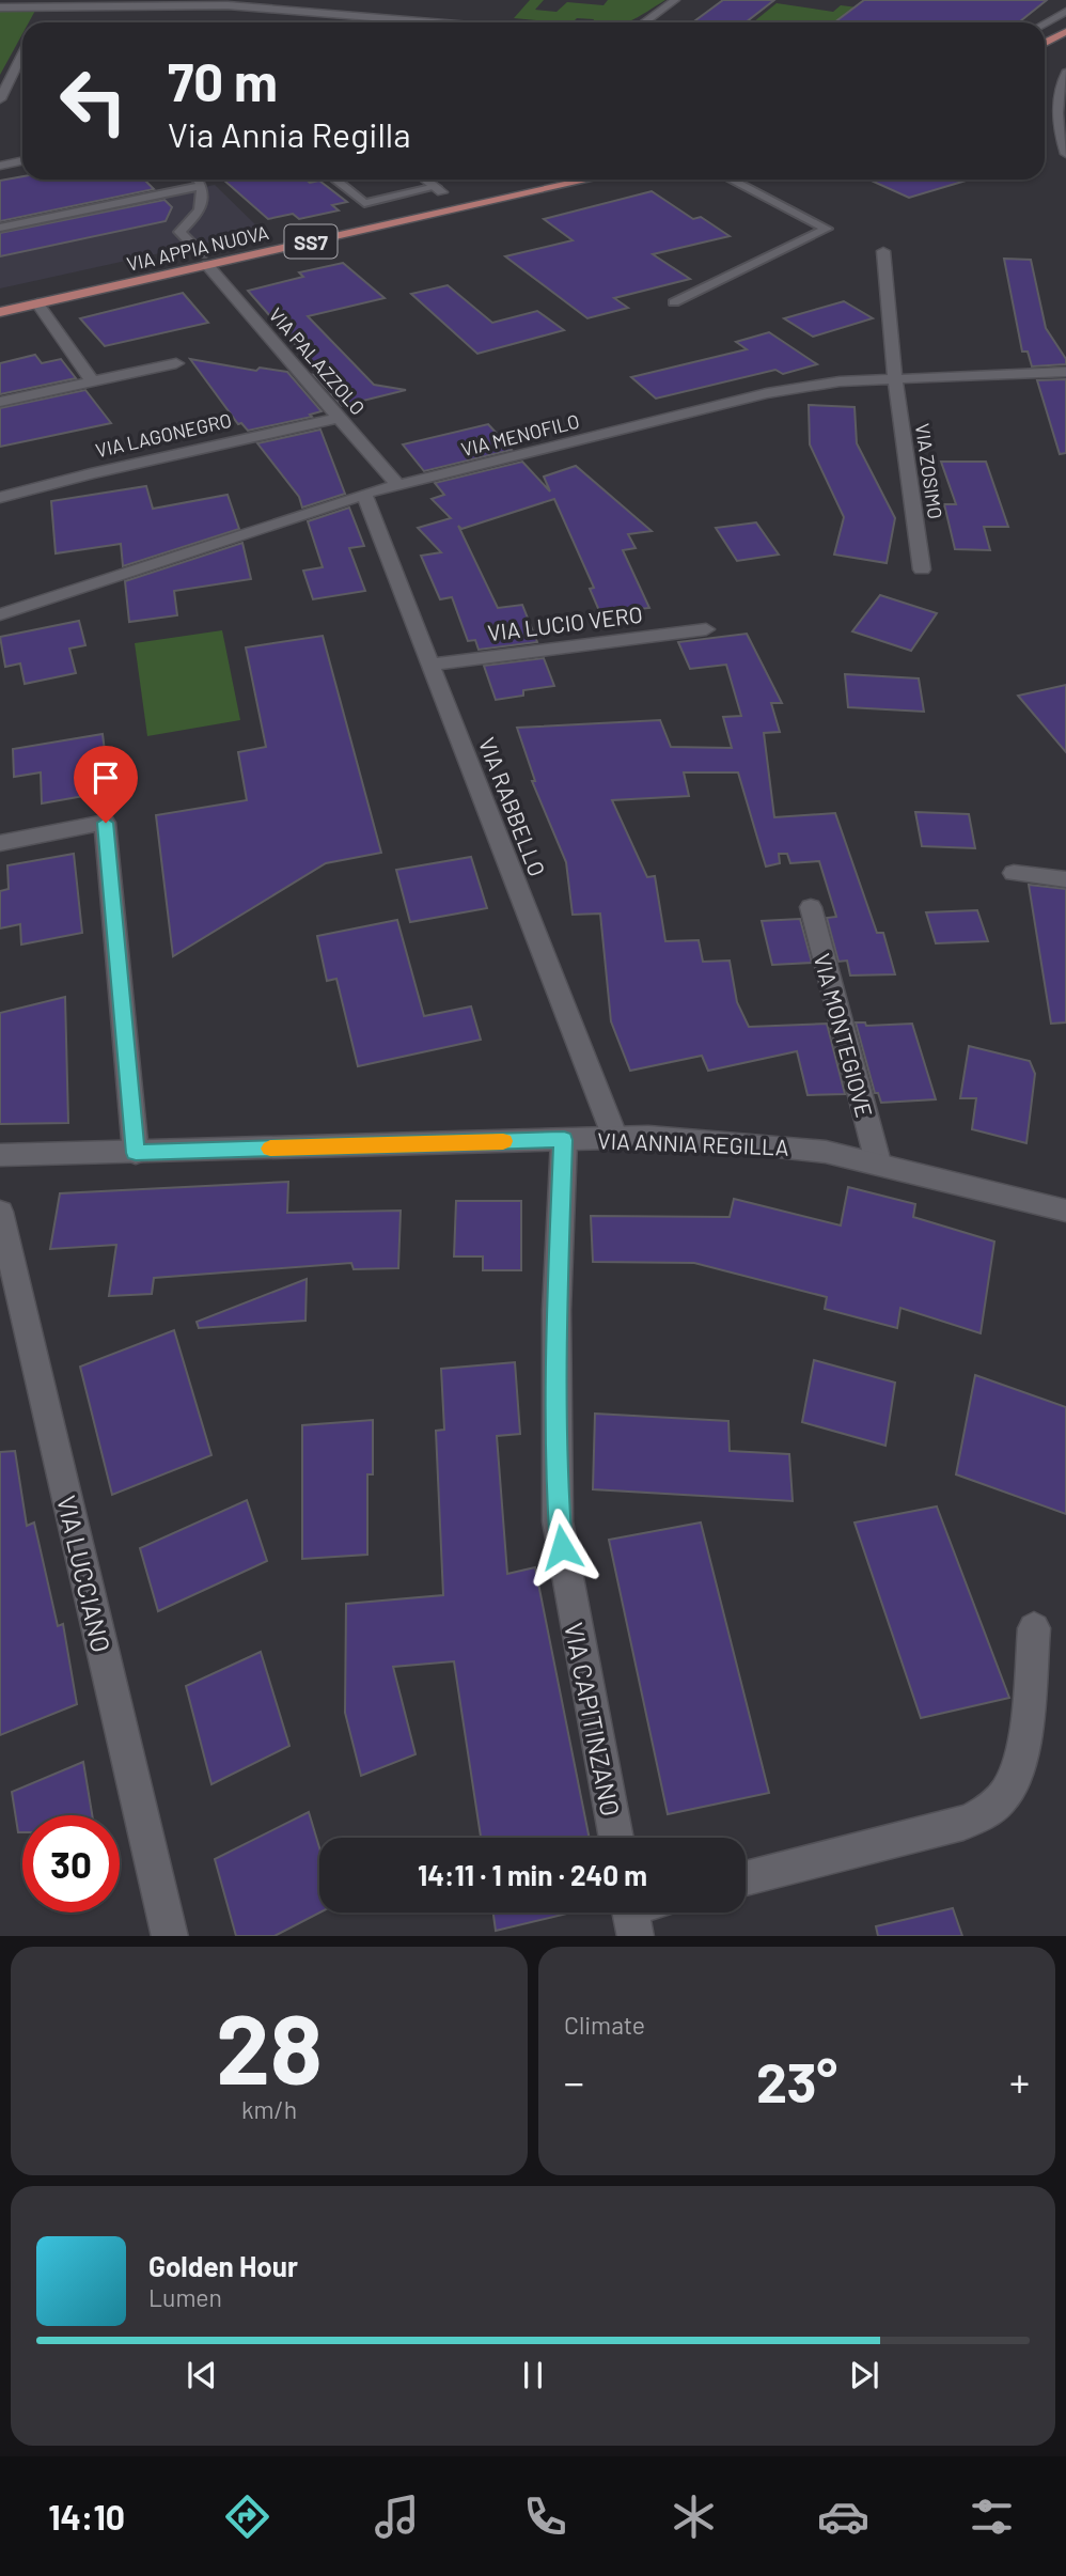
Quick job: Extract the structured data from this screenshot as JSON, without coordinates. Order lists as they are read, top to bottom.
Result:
{
  "streets": {
    "main road": ["SS7", "VIA APPIA NUOVA"],
    "street": [
      "VIA PALAZZOLO",
      "VIA LAGONEGRO",
      "VIA MENOFILO",
      "VIA ZOSIMO",
      "VIA LUCIO VERO",
      "VIA RABBELLO",
      "VIA MONTEGIOVE",
      "VIA ANNIA REGILLA",
      "VIA LUCCIANO",
      "VIA CAPITINZANO"
    ]
  },
  "crossings": [
    ["VIA APPIA NUOVA", "VIA PALAZZOLO"],
    ["VIA PALAZZOLO", "VIA LAGONEGRO"],
    ["VIA PALAZZOLO", "VIA MENOFILO"],
    ["VIA MENOFILO", "VIA ZOSIMO"],
    ["VIA MENOFILO", "VIA RABBELLO"],
    ["VIA LUCIO VERO", "VIA RABBELLO"],
    ["VIA RABBELLO", "VIA ANNIA REGILLA"],
    ["VIA MONTEGIOVE", "VIA ANNIA REGILLA"],
    ["VIA ANNIA REGILLA", "VIA CAPITINZANO"]
  ],
  "page": {
    "turn": ["70 m", "Via Annia Regilla"],
    "limit": "30",
    "trip": "14:11 · 1 min · 240 m",
    "tile": [
      ["28", "km/h"],
      "Climate"
    ],
    "heat": ["−", "23°", "+"],
    "song": ["Golden Hour", "Lumen"],
    "tabs": "14:10"
  }
}
